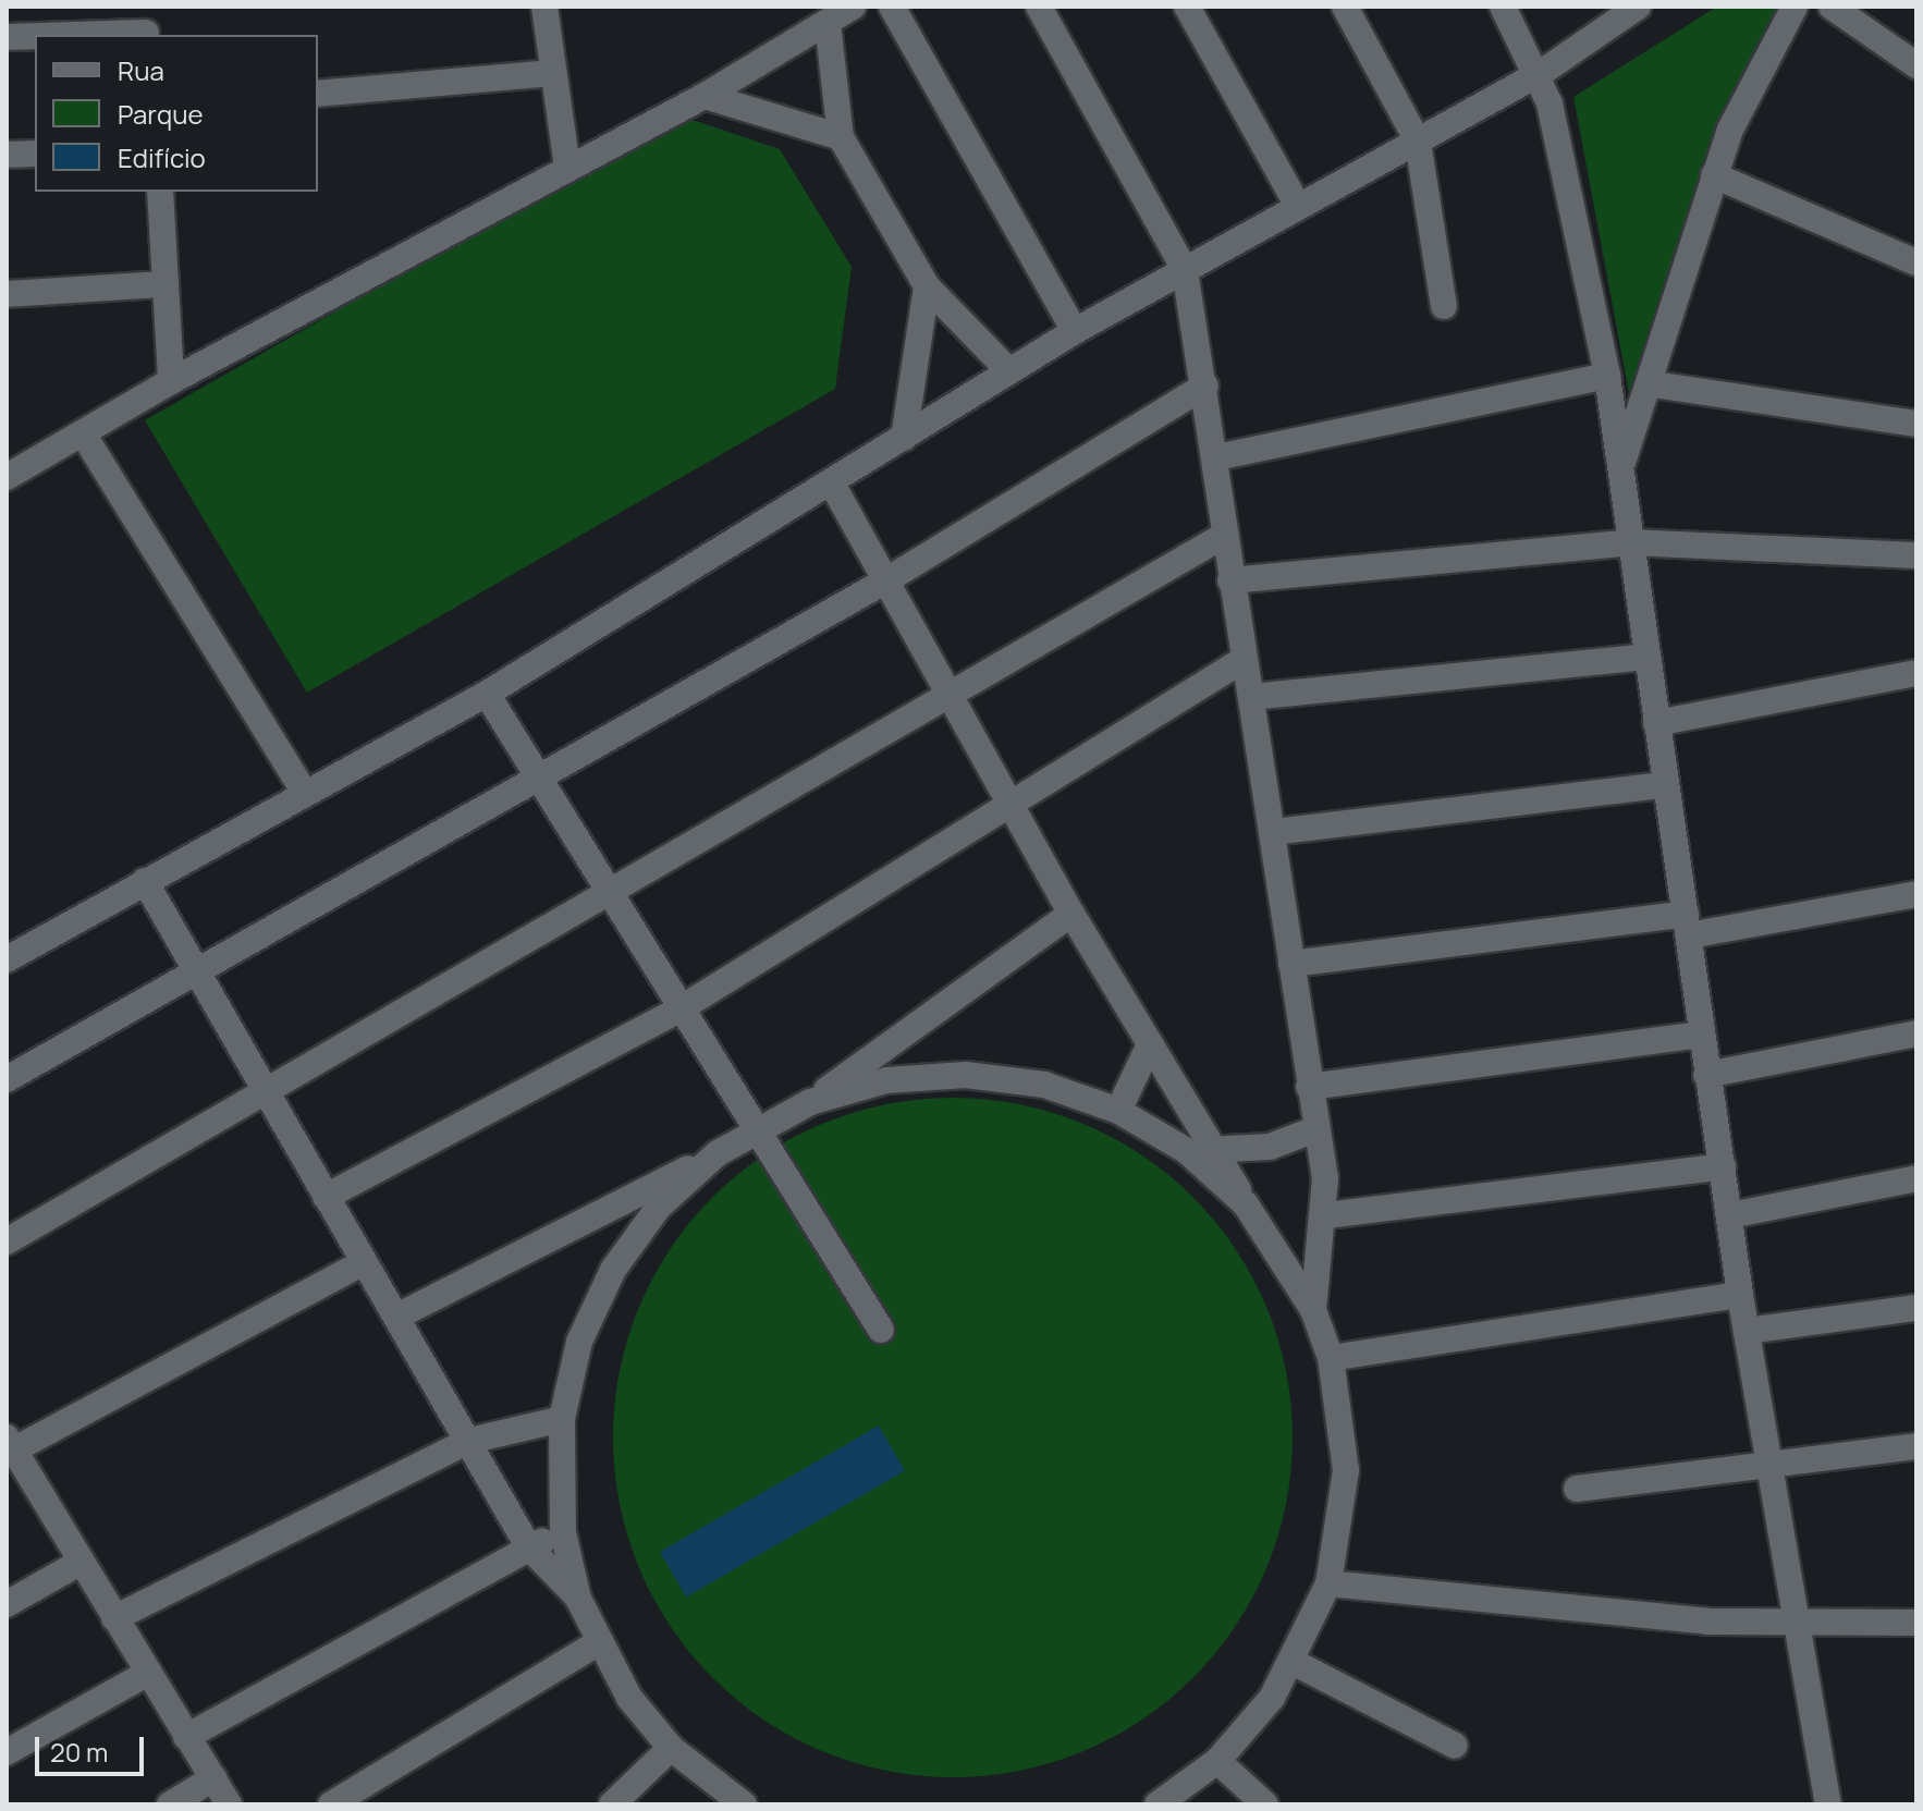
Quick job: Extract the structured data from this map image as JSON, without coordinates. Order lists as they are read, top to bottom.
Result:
{
  "legend": ["Rua", "Parque", "Edifício"],
  "scale_bar": "20 m"
}
